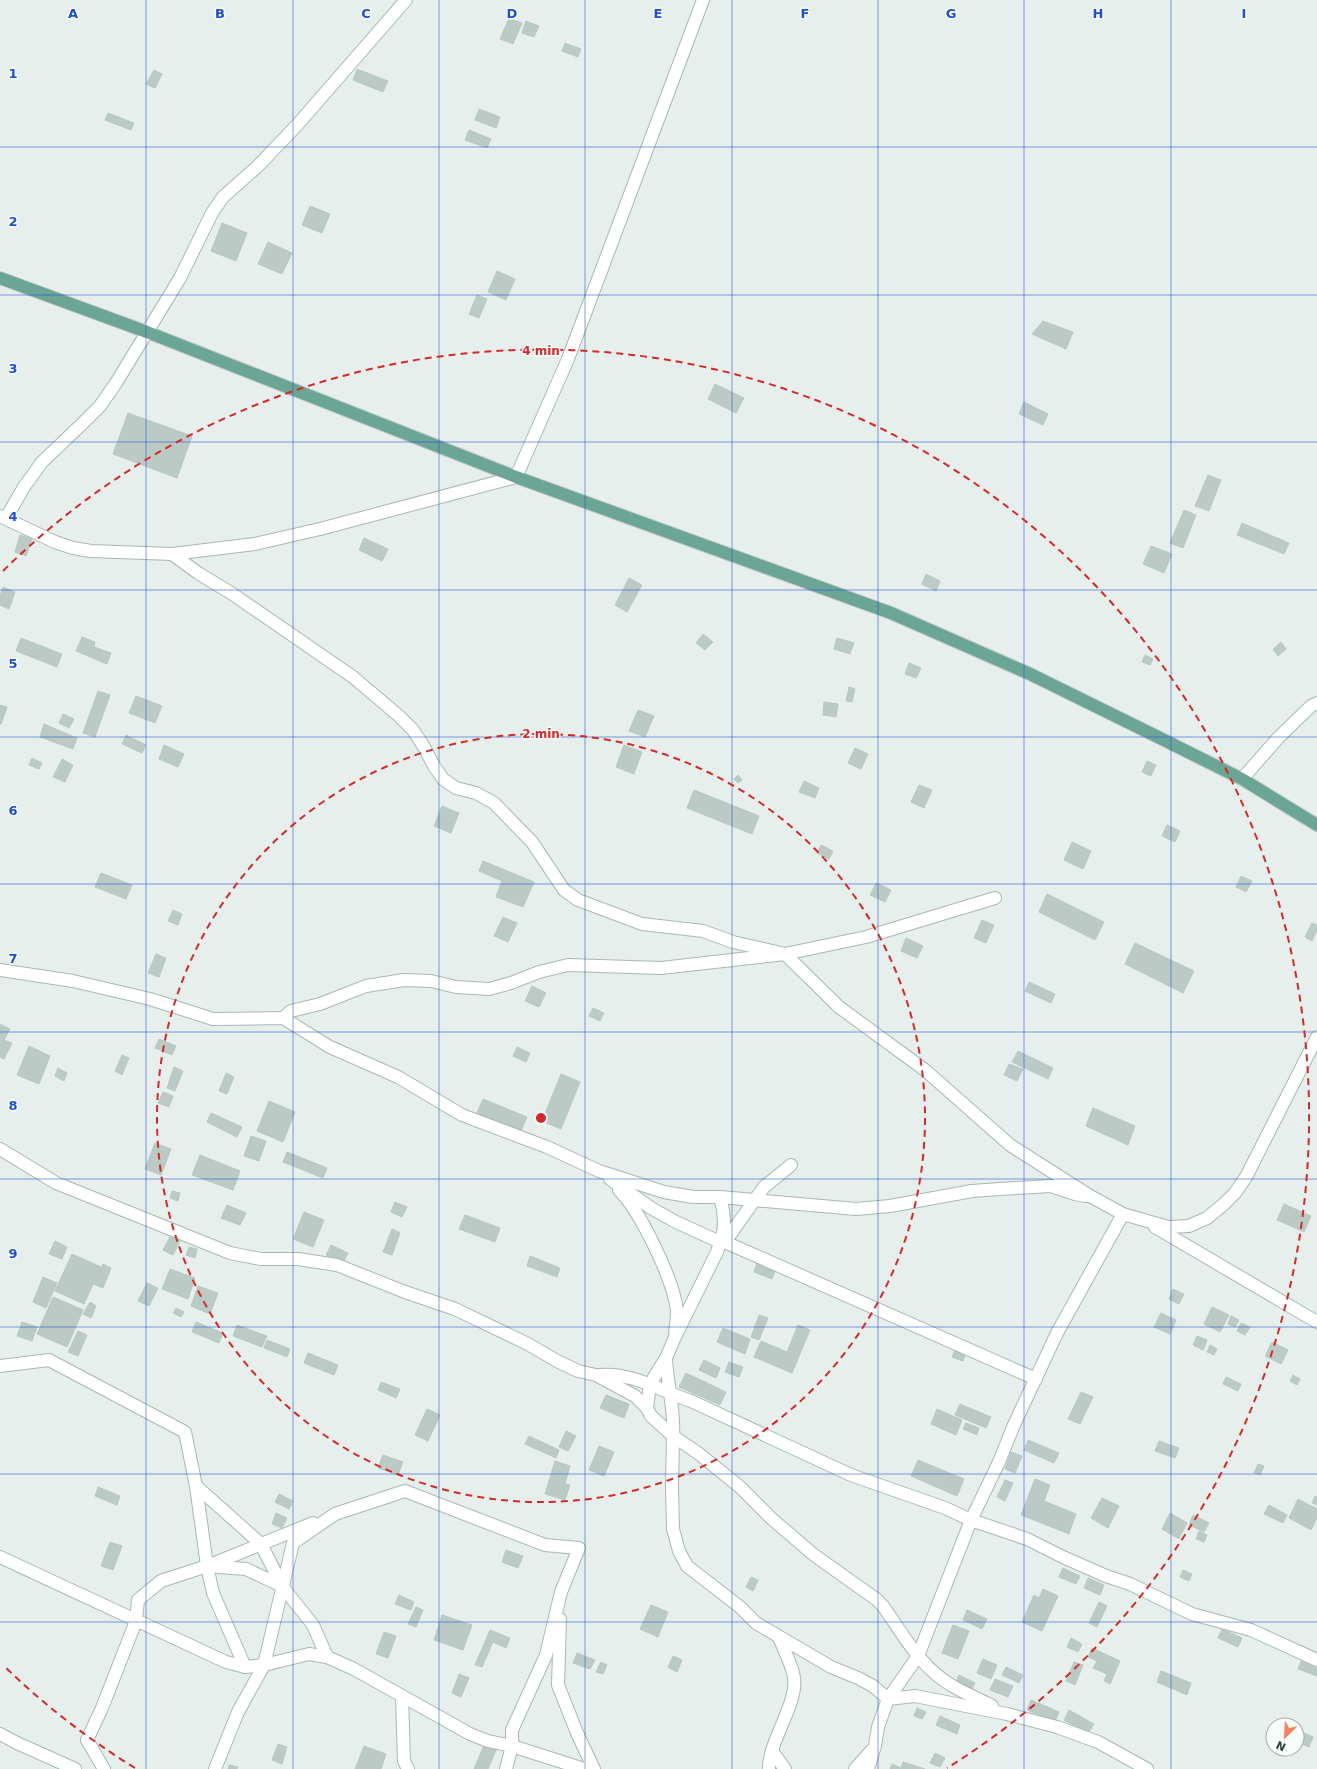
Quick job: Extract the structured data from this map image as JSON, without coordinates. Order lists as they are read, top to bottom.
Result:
{
  "north": "bottom left",
  "grid": {
    "columns": [
      "A",
      "B",
      "C",
      "D",
      "E",
      "F",
      "G",
      "H",
      "I"
    ],
    "rows": [
      "1",
      "2",
      "3",
      "4",
      "5",
      "6",
      "7",
      "8",
      "9"
    ]
  },
  "rings": ["4 min", "2 min"]
}
